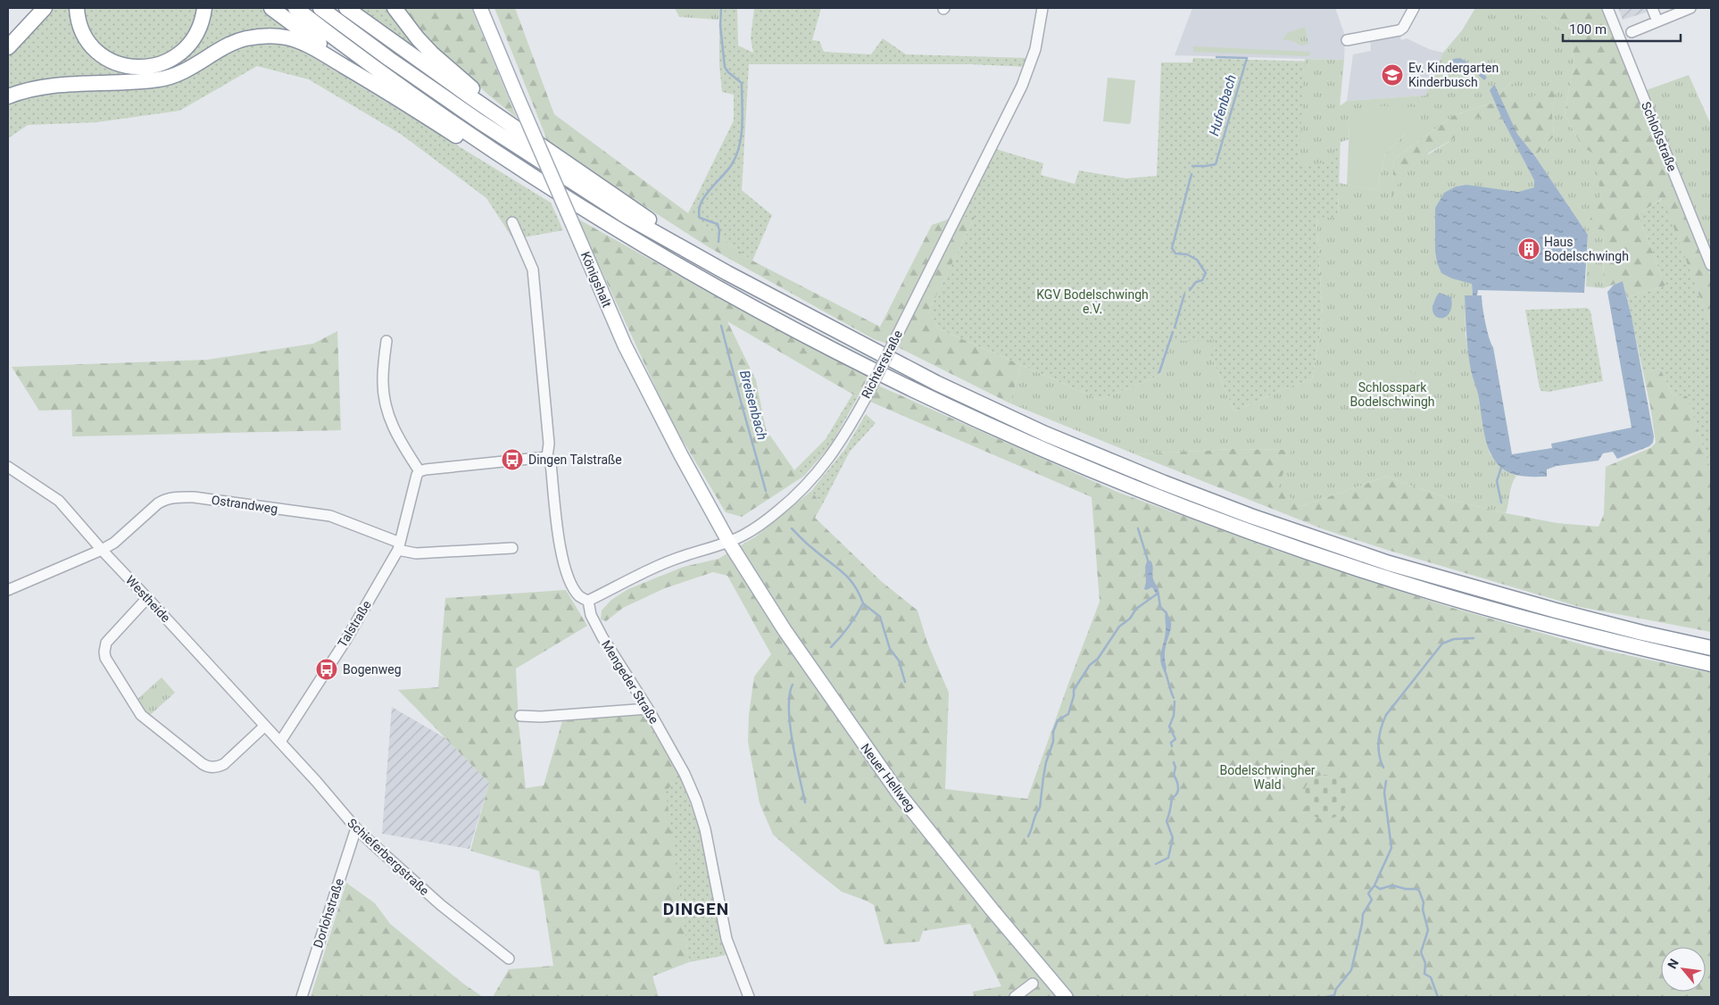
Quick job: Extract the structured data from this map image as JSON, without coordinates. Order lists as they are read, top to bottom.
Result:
{
  "streets": {
    "main road": ["Königshalt", "Neuer Hellweg"],
    "street": [
      "Schloßstraße",
      "Richterstraße",
      "Ostrandweg",
      "Westheide",
      "Talstraße",
      "Mengeder Straße",
      "Schieferbergstraße",
      "Dorlohstraße"
    ]
  },
  "crossings": [
    ["Königshalt", "Richterstraße"],
    ["Königshalt", "Neuer Hellweg"],
    ["Richterstraße", "Mengeder Straße"],
    ["Richterstraße", "Neuer Hellweg"],
    ["Ostrandweg", "Westheide"],
    ["Ostrandweg", "Talstraße"],
    ["Westheide", "Talstraße"],
    ["Westheide", "Schieferbergstraße"],
    ["Talstraße", "Schieferbergstraße"],
    ["Schieferbergstraße", "Dorlohstraße"]
  ],
  "districts": ["DINGEN"],
  "water": ["Hufenbach", "Breisenbach"],
  "parks": ["KGV Bodelschwingh e.V.", "Schlosspark Bodelschwingh", "Bodelschwingher Wald"],
  "places": {
    "school or university": ["Ev. Kindergarten Kinderbusch"],
    "building": ["Haus Bodelschwingh"],
    "bus stop": ["Dingen Talstraße", "Bogenweg"]
  },
  "scale_bar": "100 m",
  "north": "top left"
}
